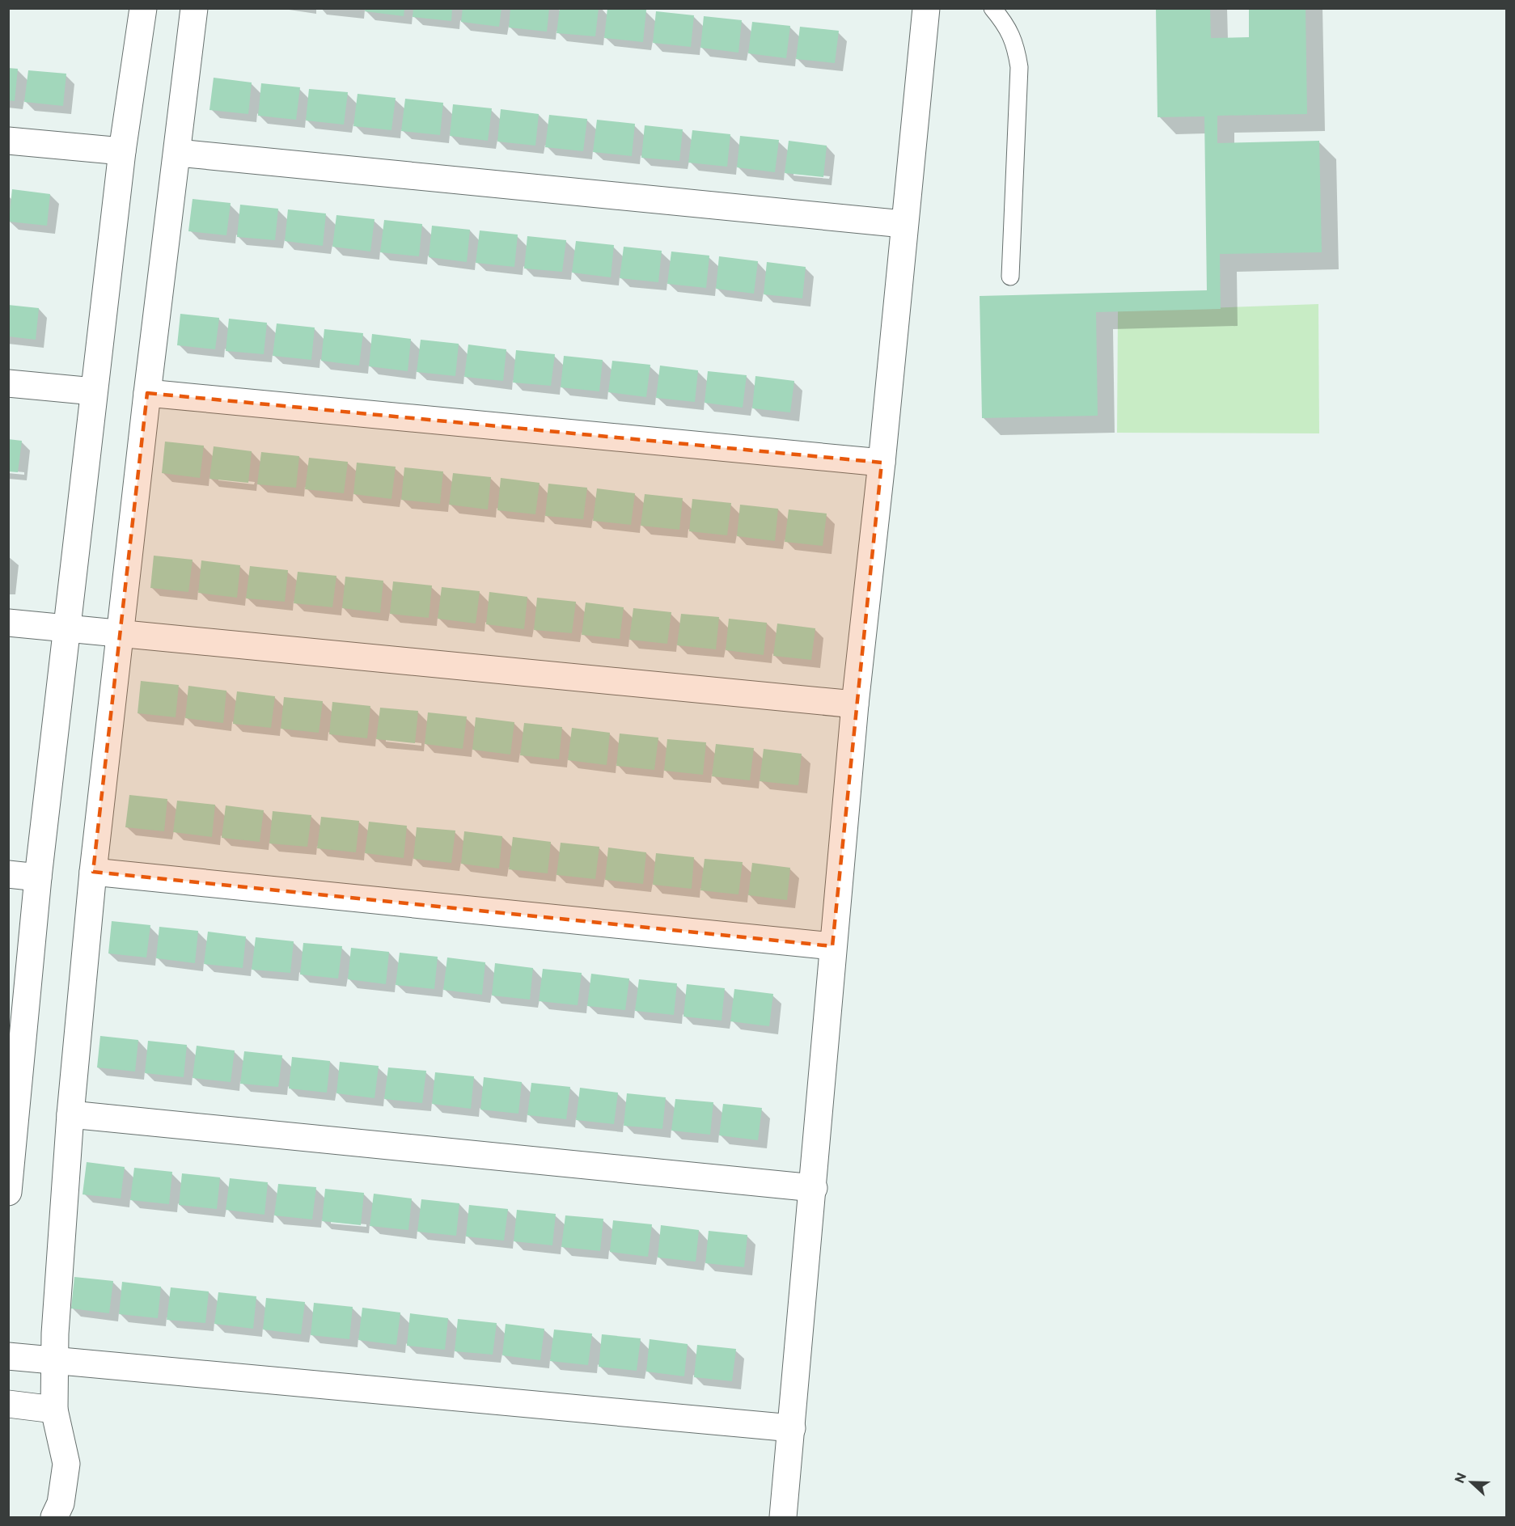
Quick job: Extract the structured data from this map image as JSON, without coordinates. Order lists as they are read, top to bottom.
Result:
{
  "north": "left"
}
